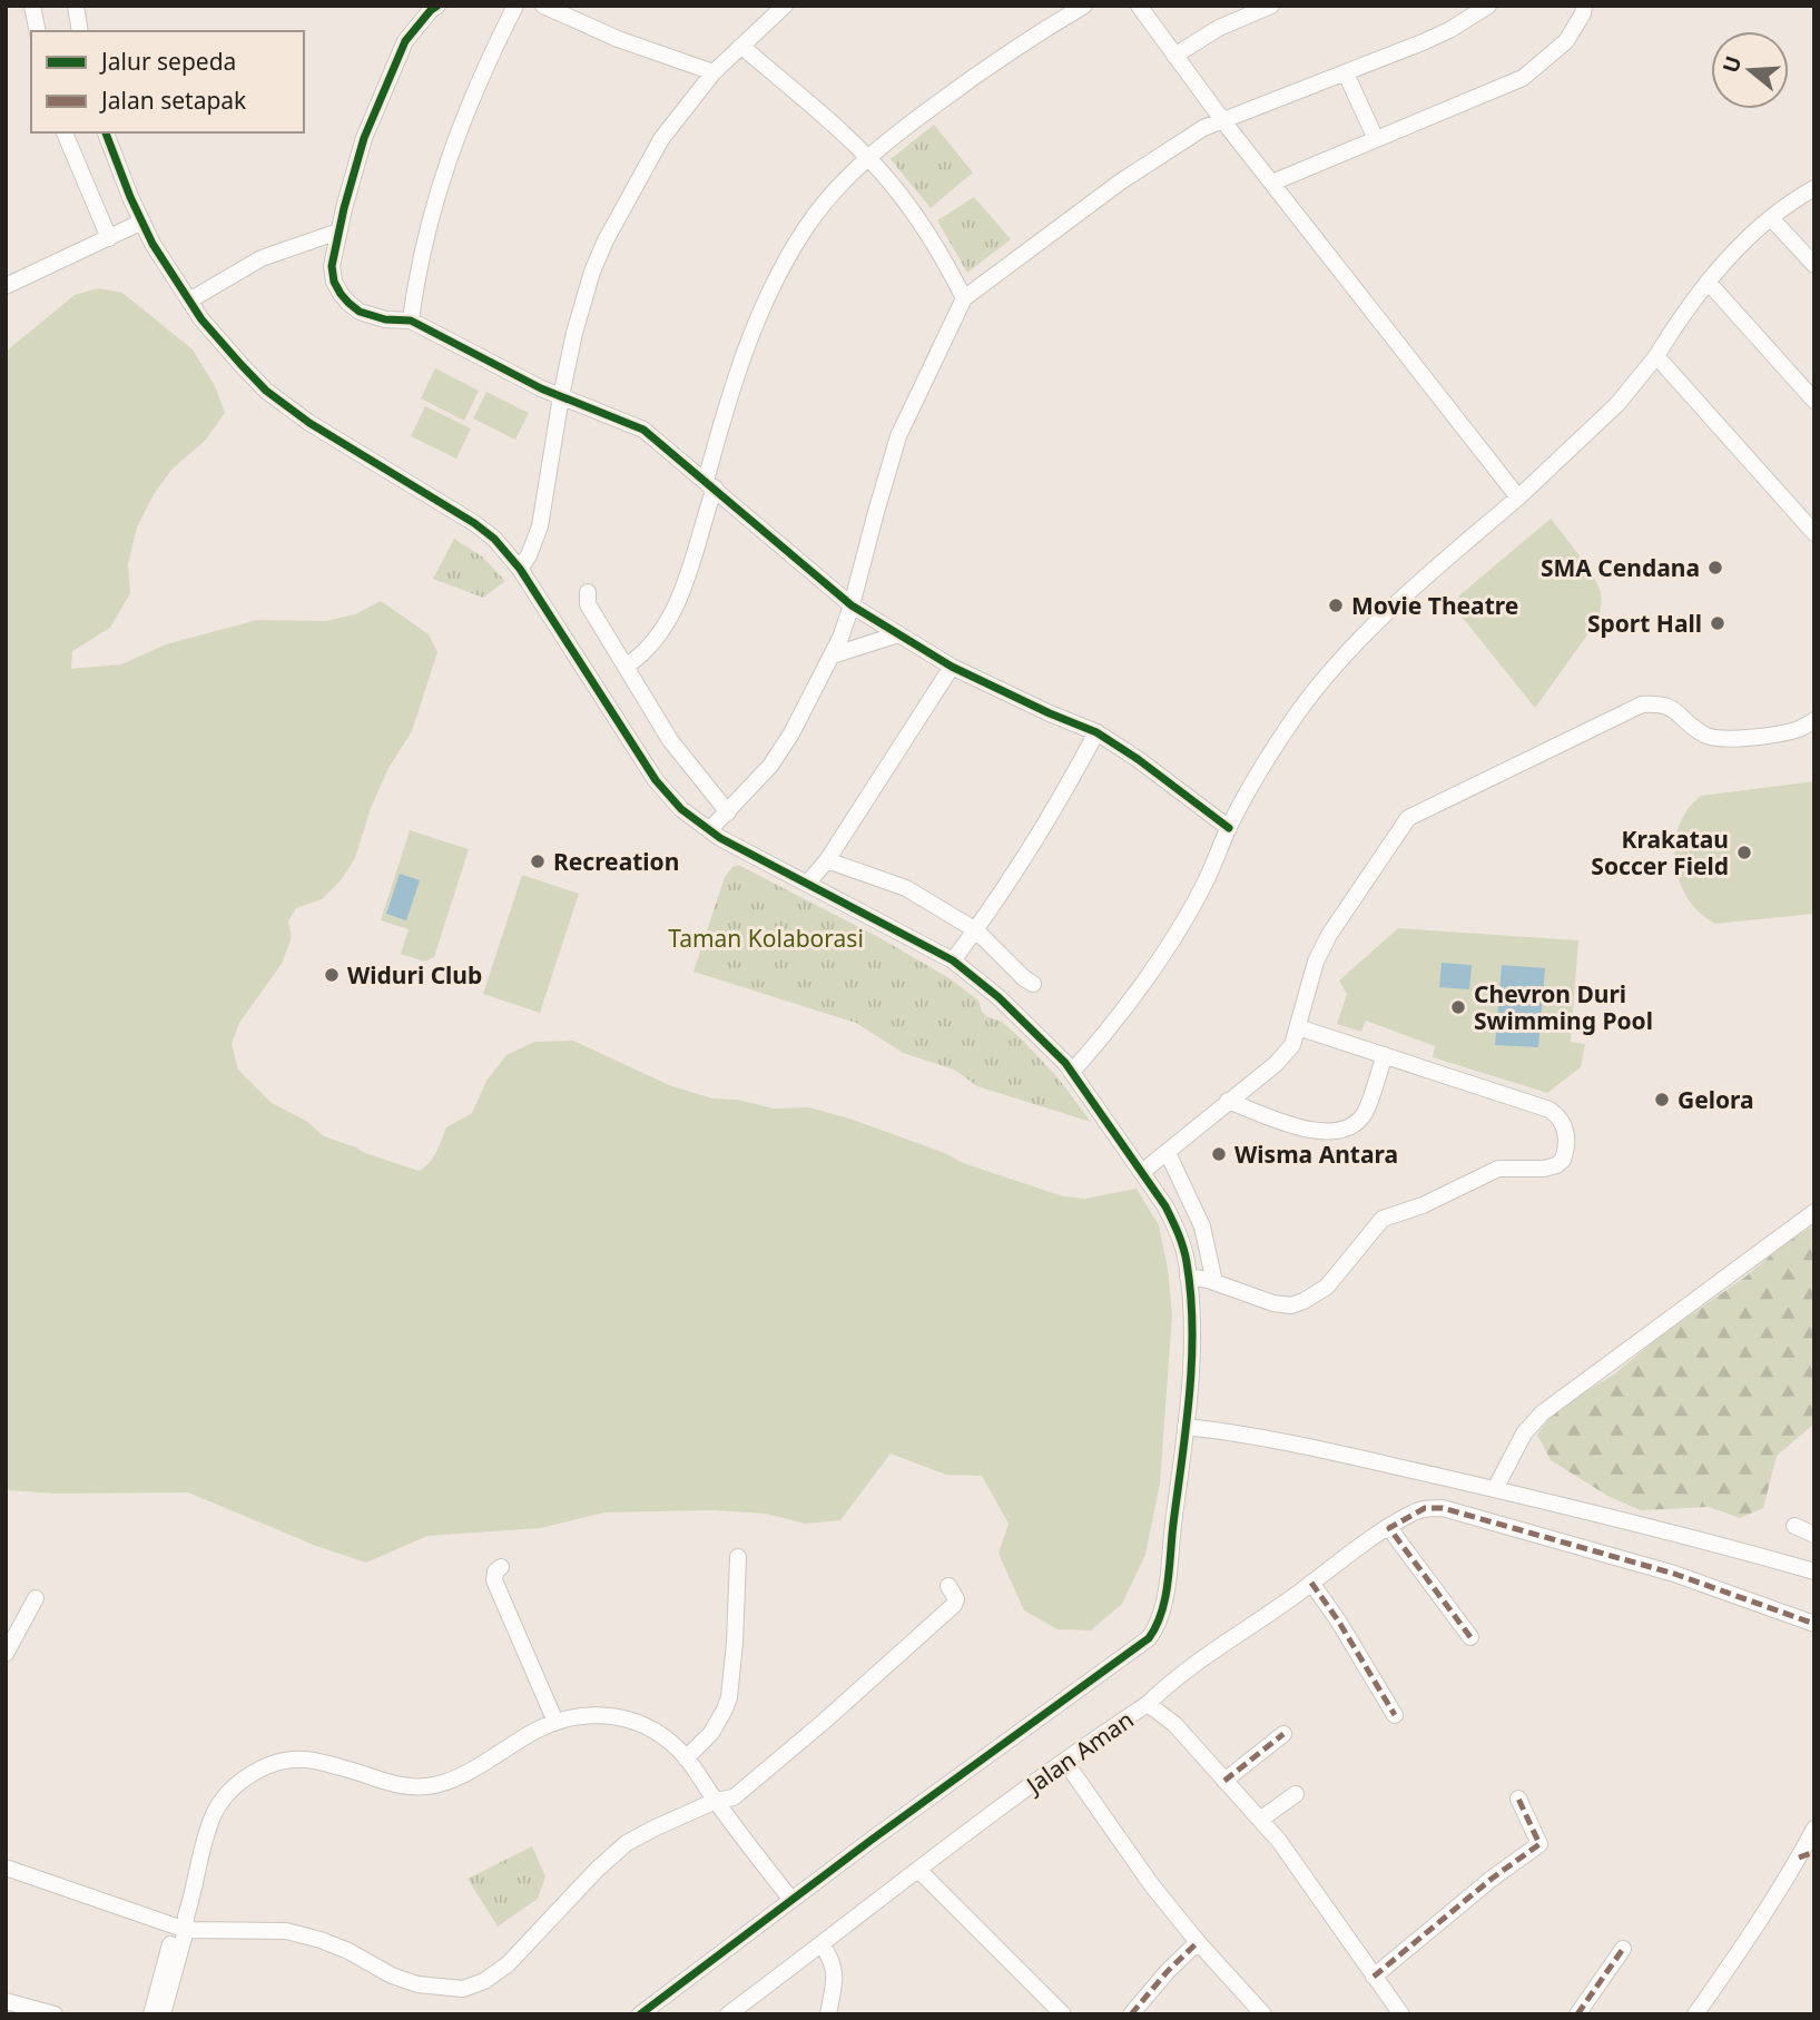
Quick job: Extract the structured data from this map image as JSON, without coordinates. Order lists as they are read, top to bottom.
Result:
{
  "streets": {
    "street": ["Jalan Aman"]
  },
  "parks": ["Taman Kolaborasi"],
  "places": [
    "SMA Cendana",
    "Movie Theatre",
    "Sport Hall",
    "Krakatau Soccer Field",
    "Recreation",
    "Widuri Club",
    "Chevron Duri Swimming Pool",
    "Gelora",
    "Wisma Antara"
  ],
  "legend": ["Jalur sepeda", "Jalan setapak"],
  "north": "left"
}
